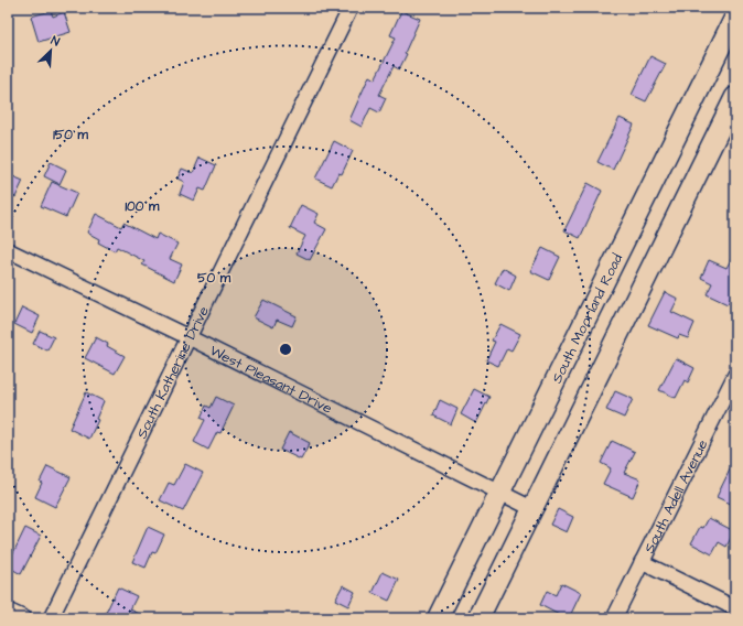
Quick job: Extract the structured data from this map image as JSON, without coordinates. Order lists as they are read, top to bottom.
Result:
{
  "streets": {
    "main road": ["South Moorland Road"],
    "street": ["South Katherine Drive", "West Pleasant Drive", "South Adell Avenue"]
  },
  "crossings": [
    ["South Moorland Road", "West Pleasant Drive"],
    ["South Katherine Drive", "West Pleasant Drive"]
  ],
  "north": "top right",
  "rings": ["150 m", "100 m", "50 m"]
}
